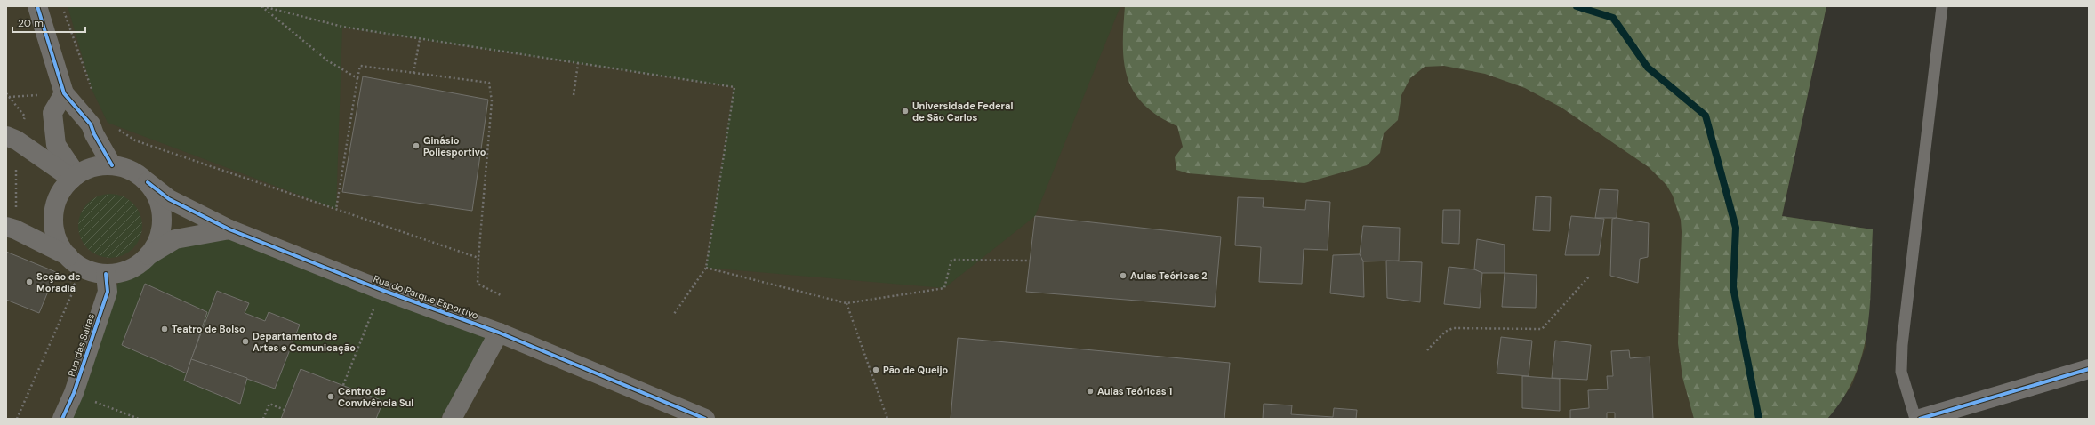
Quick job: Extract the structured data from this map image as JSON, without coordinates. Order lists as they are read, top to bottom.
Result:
{
  "streets": {
    "street": ["Rua do Parque Esportivo", "Rua das Saíras"]
  },
  "crossings": [
    ["Rua do Parque Esportivo", "Rua das Saíras"]
  ],
  "places": [
    "Universidade Federal de São Carlos",
    "Ginásio Poliesportivo",
    "Aulas Teóricas 2",
    "Seção de Moradia",
    "Teatro de Bolso",
    "Departamento de Artes e Comunicação",
    "Pão de Queijo",
    "Aulas Teóricas 1",
    "Centro de Convivência Sul"
  ],
  "scale_bar": "20 m"
}
